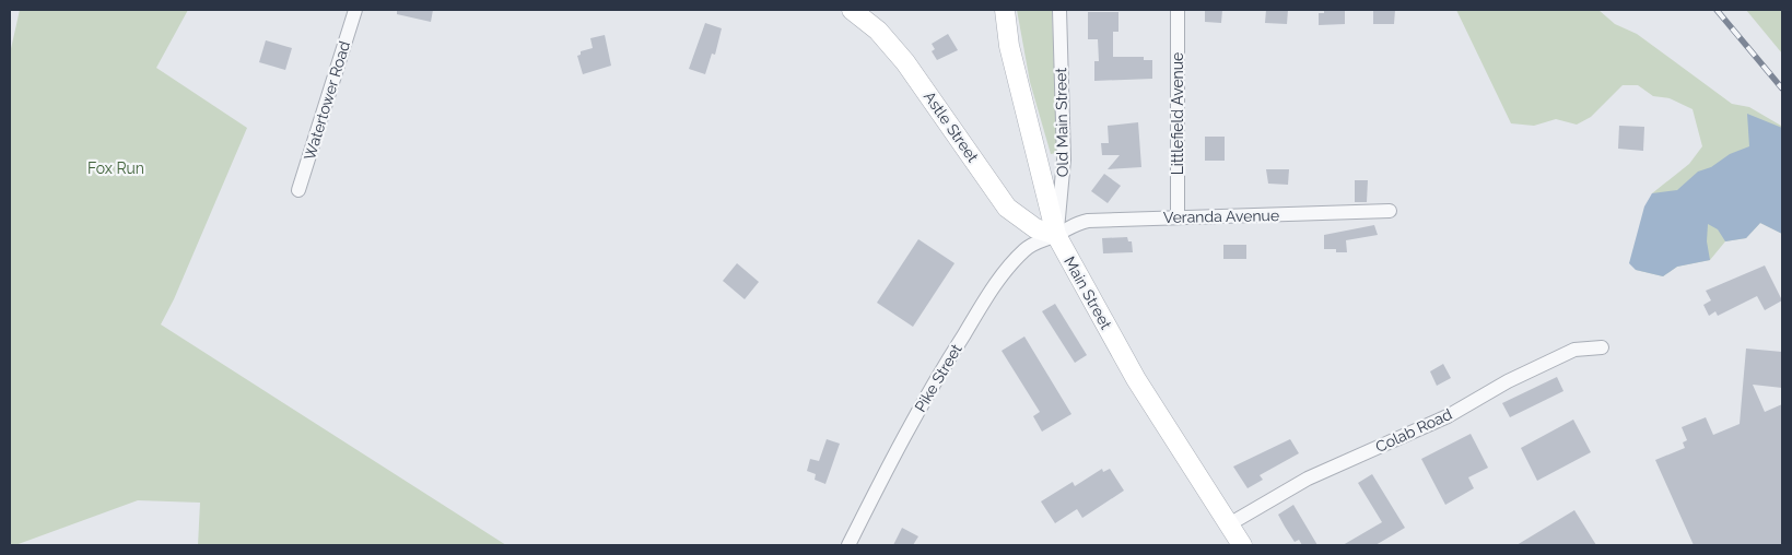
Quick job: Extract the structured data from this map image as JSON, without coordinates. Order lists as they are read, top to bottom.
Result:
{
  "streets": {
    "main road": ["Astle Street", "Main Street"],
    "street": [
      "Watertower Road",
      "Littlefield Avenue",
      "Old Main Street",
      "Veranda Avenue",
      "Pike Street",
      "Colab Road"
    ]
  },
  "crossings": [
    ["Littlefield Avenue", "Veranda Avenue"],
    ["Old Main Street", "Astle Street"],
    ["Old Main Street", "Veranda Avenue"],
    ["Old Main Street", "Main Street"],
    ["Old Main Street", "Pike Street"],
    ["Astle Street", "Veranda Avenue"],
    ["Astle Street", "Main Street"],
    ["Astle Street", "Pike Street"],
    ["Veranda Avenue", "Main Street"],
    ["Veranda Avenue", "Pike Street"],
    ["Main Street", "Pike Street"],
    ["Main Street", "Colab Road"]
  ],
  "parks": ["Fox Run"]
}
